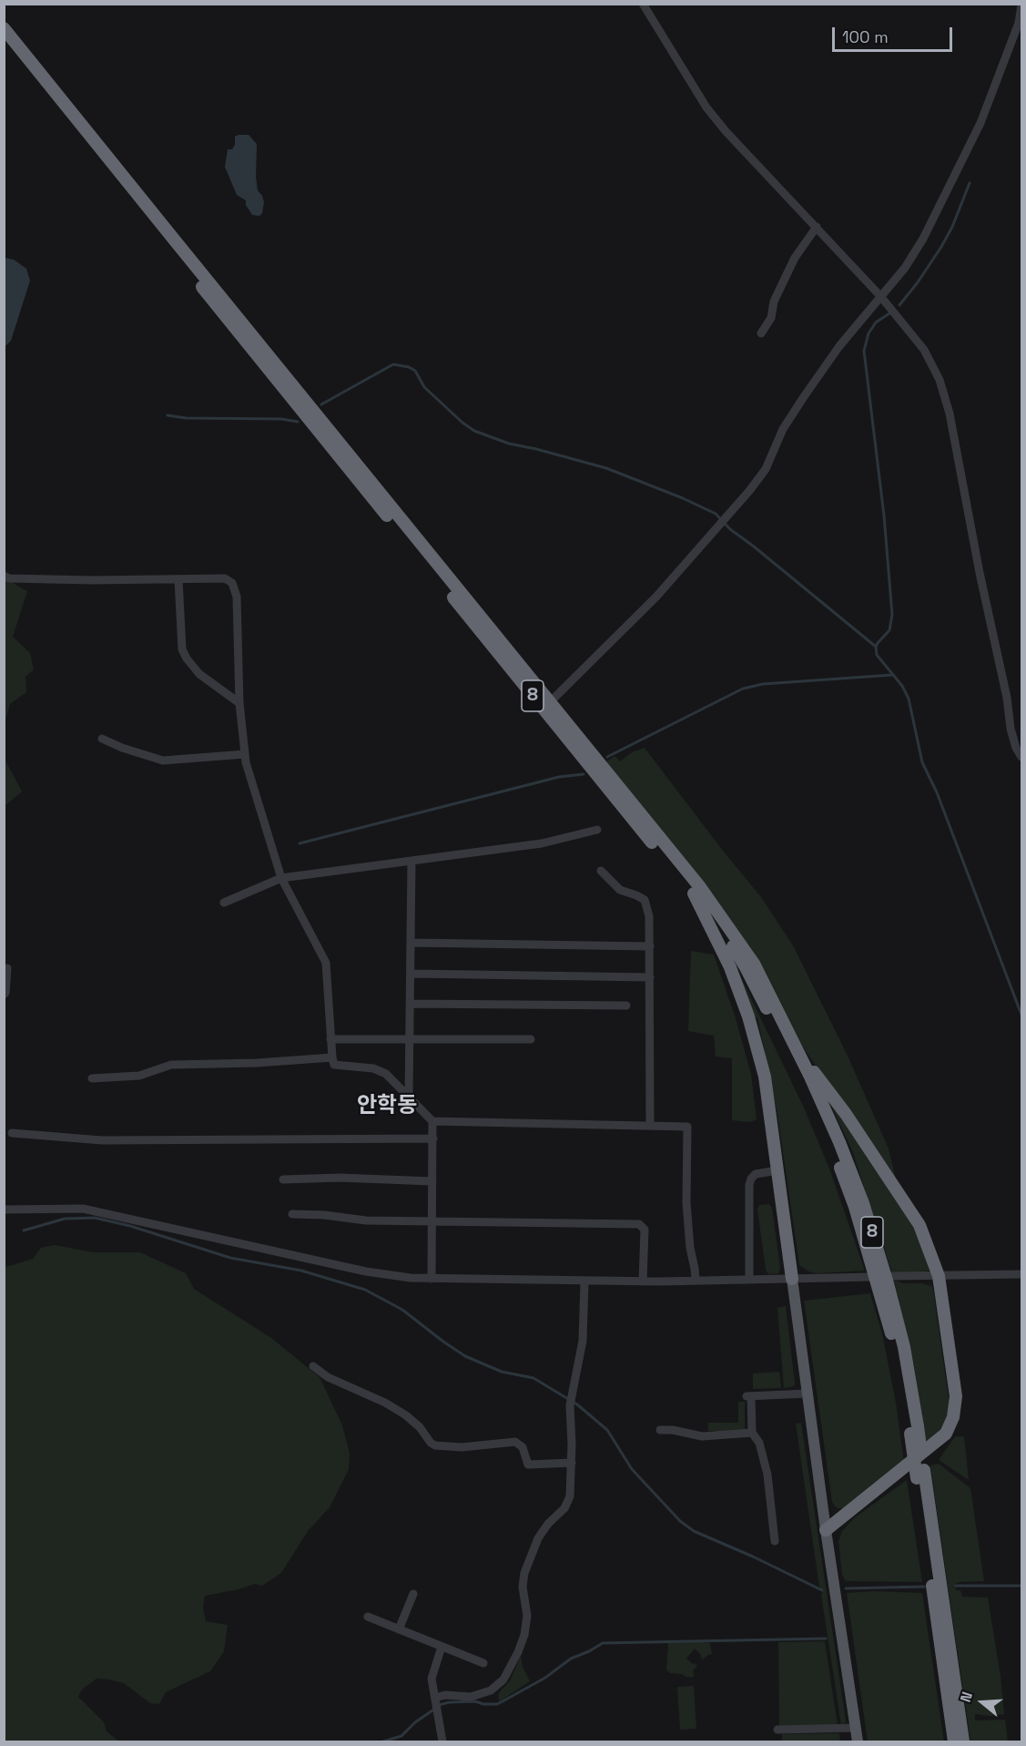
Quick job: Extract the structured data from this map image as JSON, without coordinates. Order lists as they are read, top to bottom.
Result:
{
  "streets": {
    "highway": ["8"]
  },
  "districts": ["안학동"],
  "scale_bar": "100 m",
  "north": "left"
}
